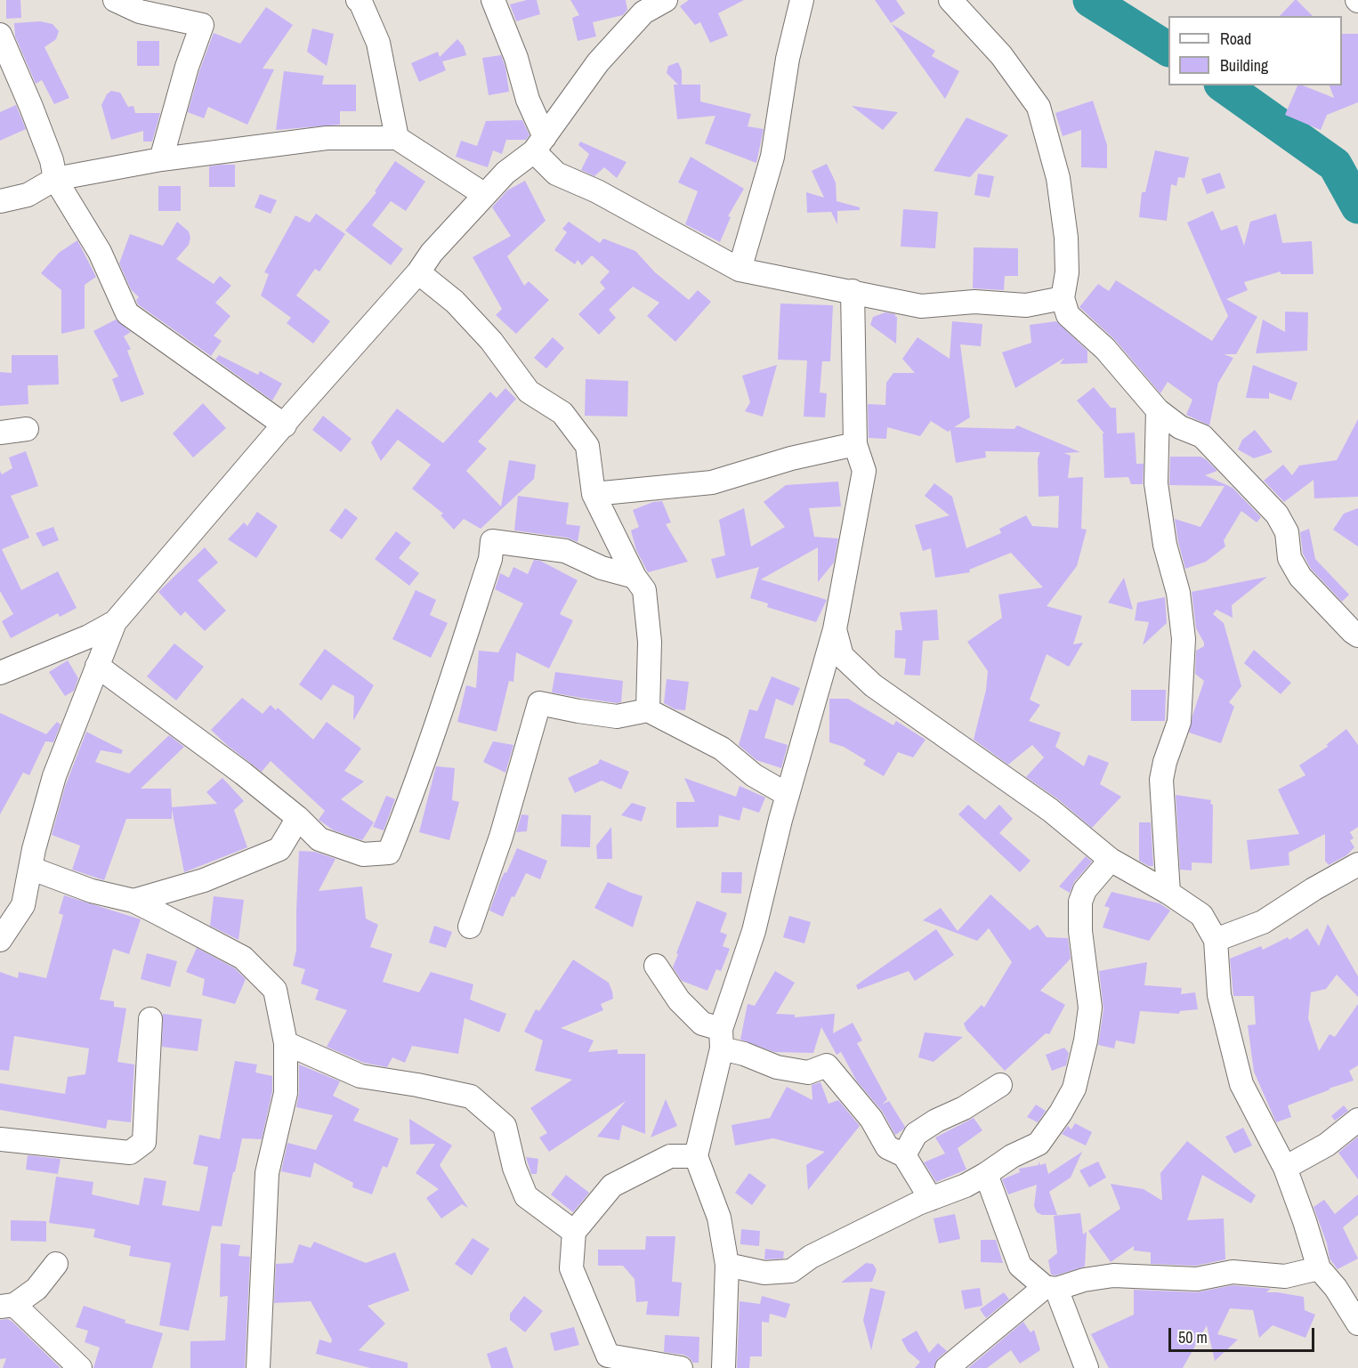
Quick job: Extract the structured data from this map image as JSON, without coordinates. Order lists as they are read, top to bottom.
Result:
{
  "legend": ["Road", "Building"],
  "scale_bar": "50 m"
}
